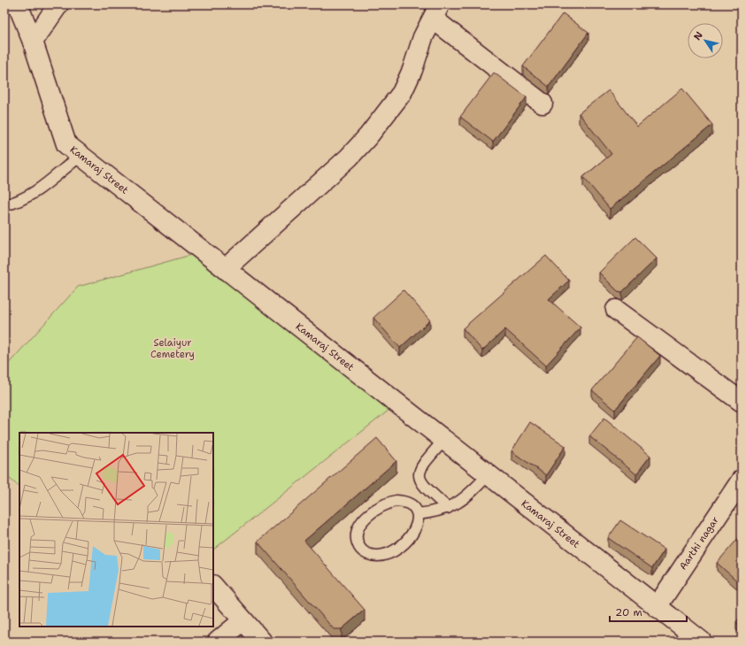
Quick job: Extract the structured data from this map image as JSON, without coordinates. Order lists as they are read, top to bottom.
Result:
{
  "streets": {
    "street": ["Kamaraj Street", "Aarthi nagar"]
  },
  "crossings": [
    ["Kamaraj Street", "Aarthi nagar"]
  ],
  "parks": ["Selaiyur Cemetery"],
  "scale_bar": "20 m",
  "north": "top left"
}
